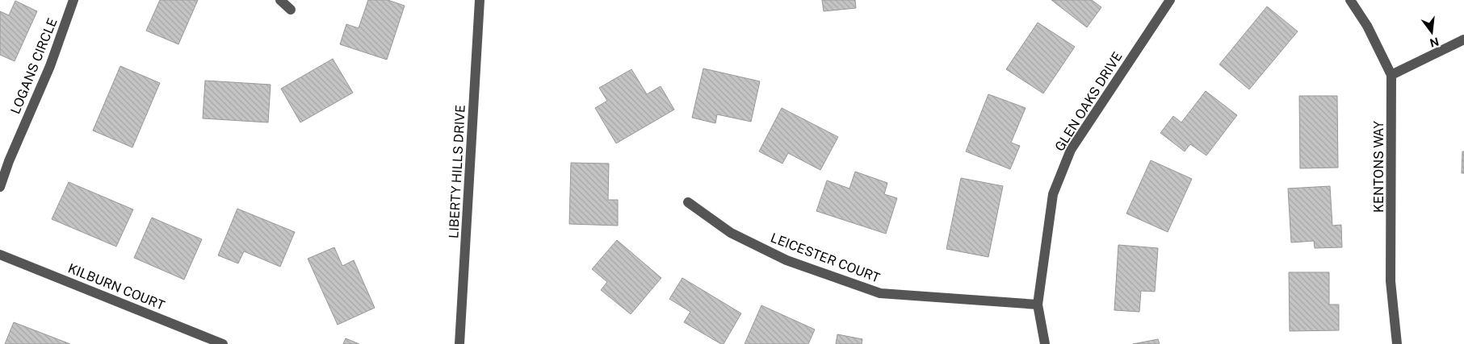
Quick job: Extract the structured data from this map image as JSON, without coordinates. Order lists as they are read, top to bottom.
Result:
{
  "streets": {
    "street": [
      "LOGANS CIRCLE",
      "GLEN OAKS DRIVE",
      "KENTONS WAY",
      "LIBERTY HILLS DRIVE",
      "LEICESTER COURT",
      "KILBURN COURT"
    ]
  },
  "crossings": [
    ["GLEN OAKS DRIVE", "LEICESTER COURT"]
  ],
  "north": "bottom"
}
